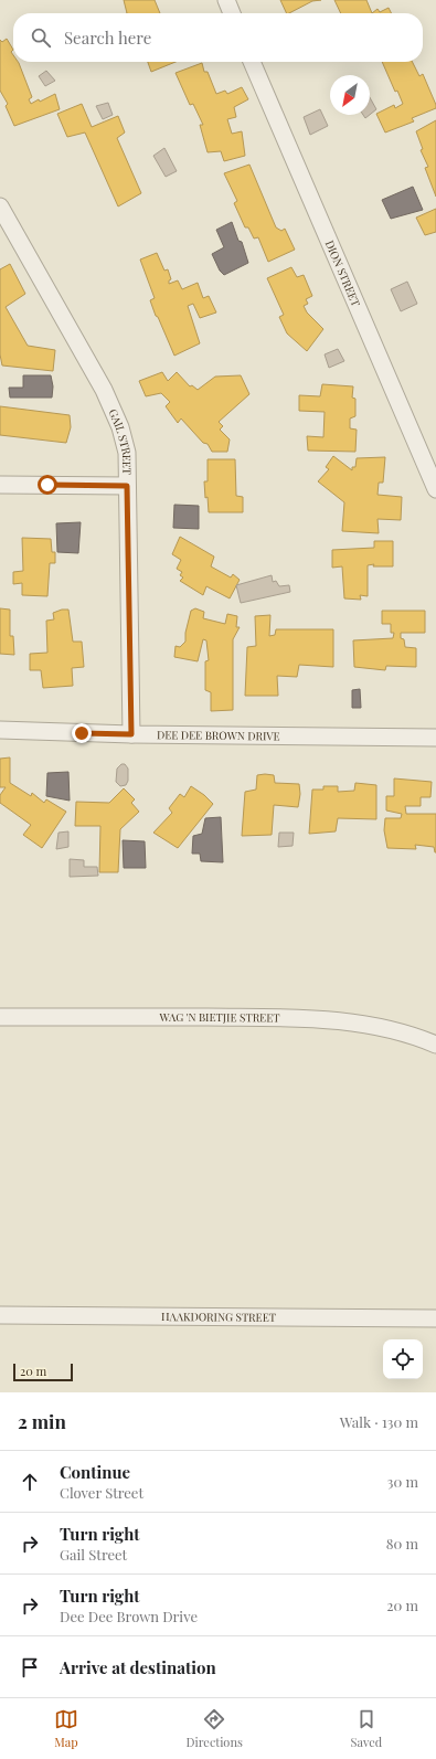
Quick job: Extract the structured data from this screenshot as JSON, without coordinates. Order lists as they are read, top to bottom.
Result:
{
  "streets": {
    "street": [
      "DION STREET",
      "GAIL STREET",
      "DEE DEE BROWN DRIVE",
      "WAG 'N BIETJIE STREET",
      "HAAKDORING STREET"
    ]
  },
  "crossings": [
    ["GAIL STREET", "DEE DEE BROWN DRIVE"]
  ],
  "scale_bar": "20 m",
  "north": "bottom left",
  "page": {
    "search": "Search here",
    "scale": "20 m",
    "heading": ["2 min", "Walk · 130 m"],
    "list": [
      ["Continue", "Clover Street", "30 m"],
      ["Turn right", "Gail Street", "80 m"],
      ["Turn right", "Dee Dee Brown Drive", "20 m"],
      "Arrive at destination"
    ],
    "nav": ["Map", "Directions", "Saved"]
  }
}
